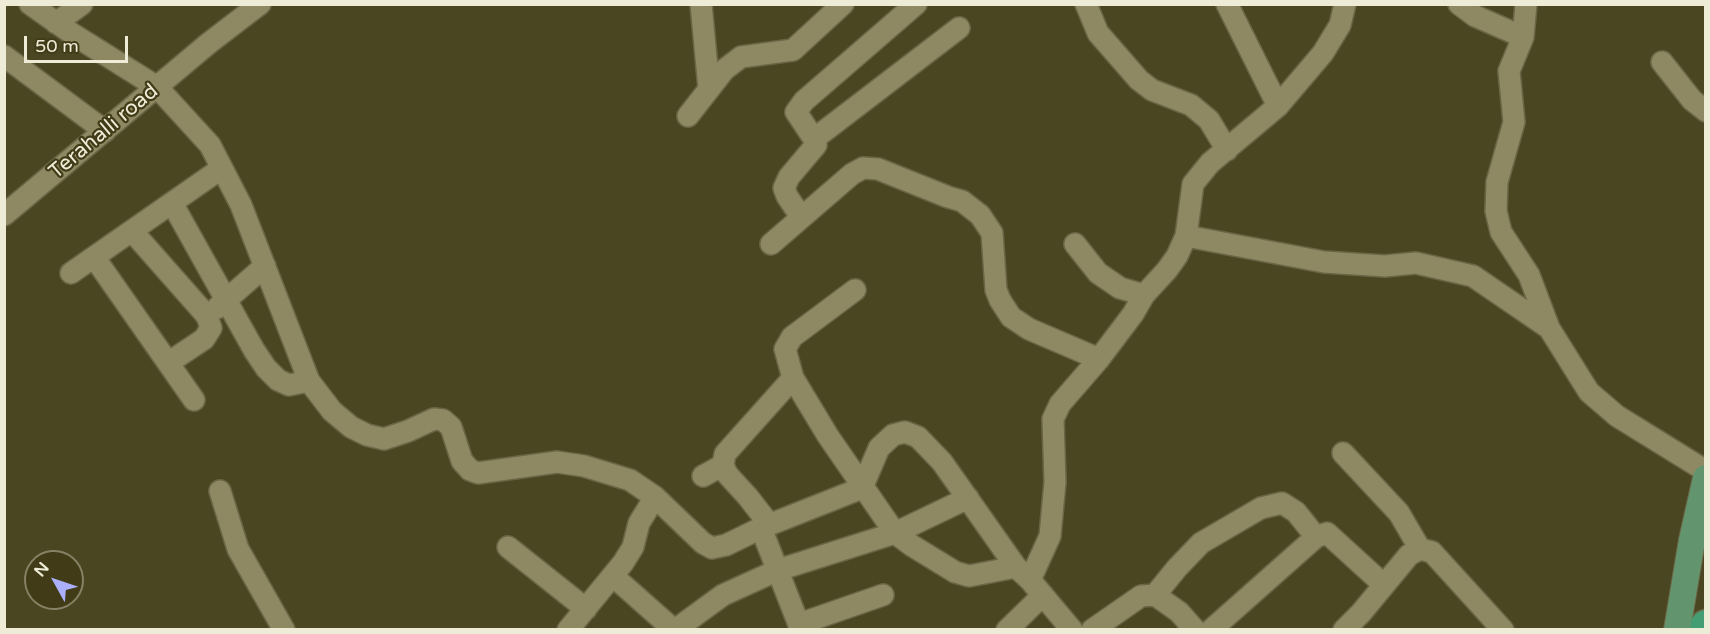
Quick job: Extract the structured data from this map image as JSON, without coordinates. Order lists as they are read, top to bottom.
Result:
{
  "streets": {
    "street": ["Terahalli road"]
  },
  "scale_bar": "50 m",
  "north": "top left"
}
